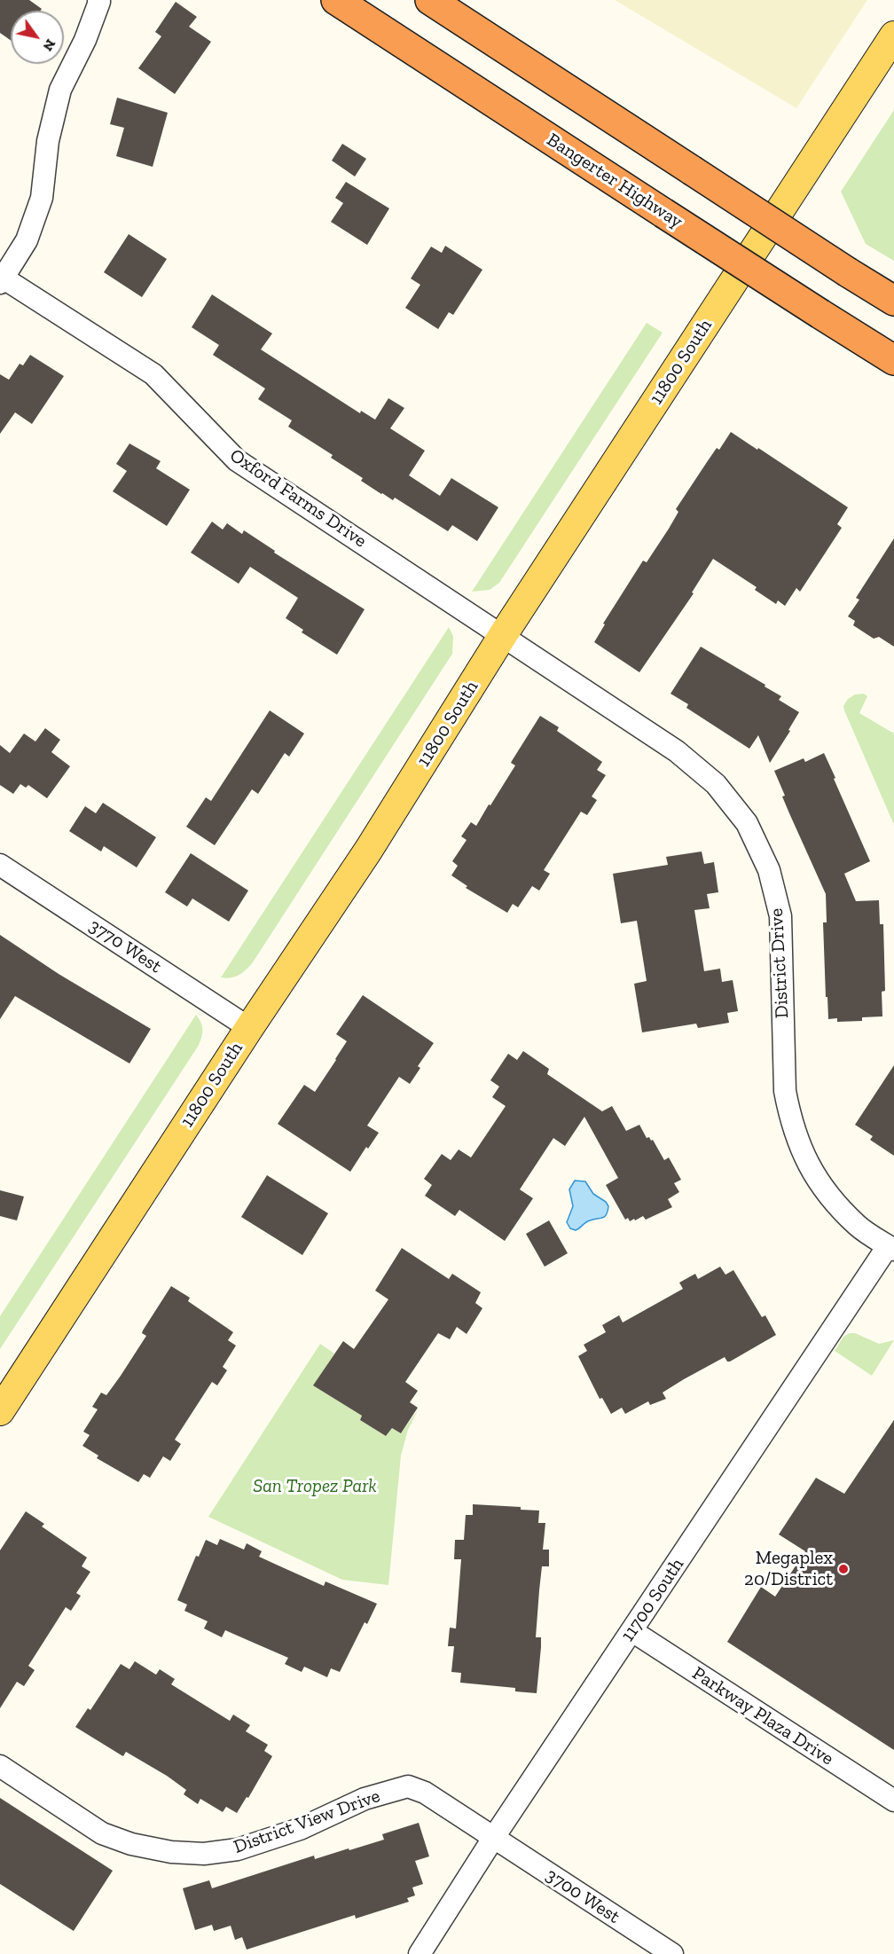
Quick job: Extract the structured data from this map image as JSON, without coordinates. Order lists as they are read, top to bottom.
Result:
{
  "streets": {
    "highway": ["Bangerter Highway"],
    "main road": ["11800 South"],
    "street": [
      "Oxford Farms Drive",
      "3770 West",
      "District Drive",
      "11700 South",
      "Parkway Plaza Drive",
      "District View Drive",
      "3700 West"
    ]
  },
  "crossings": [
    ["11800 South", "Oxford Farms Drive"],
    ["11800 South", "3770 West"],
    ["11800 South", "District Drive"],
    ["Oxford Farms Drive", "District Drive"],
    ["District Drive", "11700 South"],
    ["11700 South", "Parkway Plaza Drive"],
    ["11700 South", "District View Drive"],
    ["11700 South", "3700 West"],
    ["District View Drive", "3700 West"]
  ],
  "parks": ["San Tropez Park"],
  "places": ["Megaplex 20/District"],
  "north": "bottom right"
}
